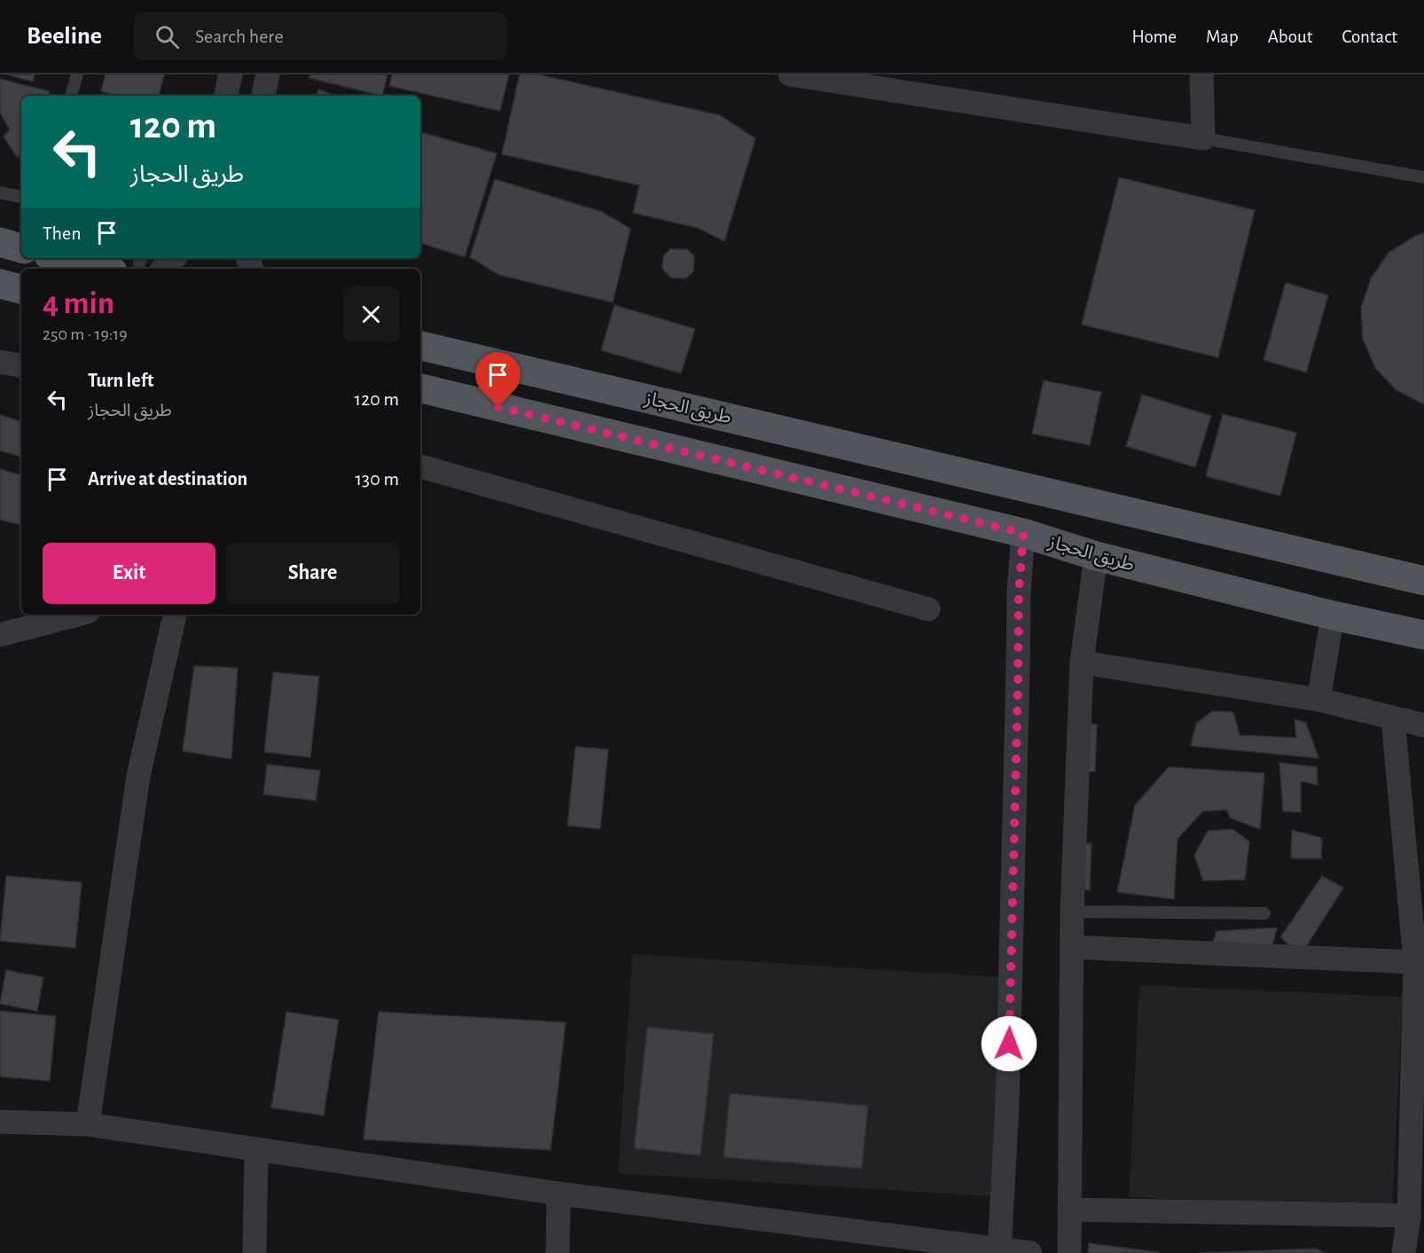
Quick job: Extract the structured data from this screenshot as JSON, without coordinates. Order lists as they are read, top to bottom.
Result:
{
  "streets": {
    "main road": ["طريق الحجاز"]
  },
  "page": {
    "header": "Beeline",
    "search": "Search here",
    "nav": [
      "Home",
      "Map",
      "About",
      "Contact"
    ],
    "turn": ["120 m", "طريق الحجاز"],
    "then": "Then",
    "heading": ["4 min", "250 m · 19:19"],
    "list": [
      {
        "name": "Turn left",
        "note": "طريق الحجاز",
        "value": "120 m"
      },
      {
        "name": "Arrive at destination",
        "value": "130 m"
      }
    ],
    "buttons": ["Exit", "Share"]
  }
}
